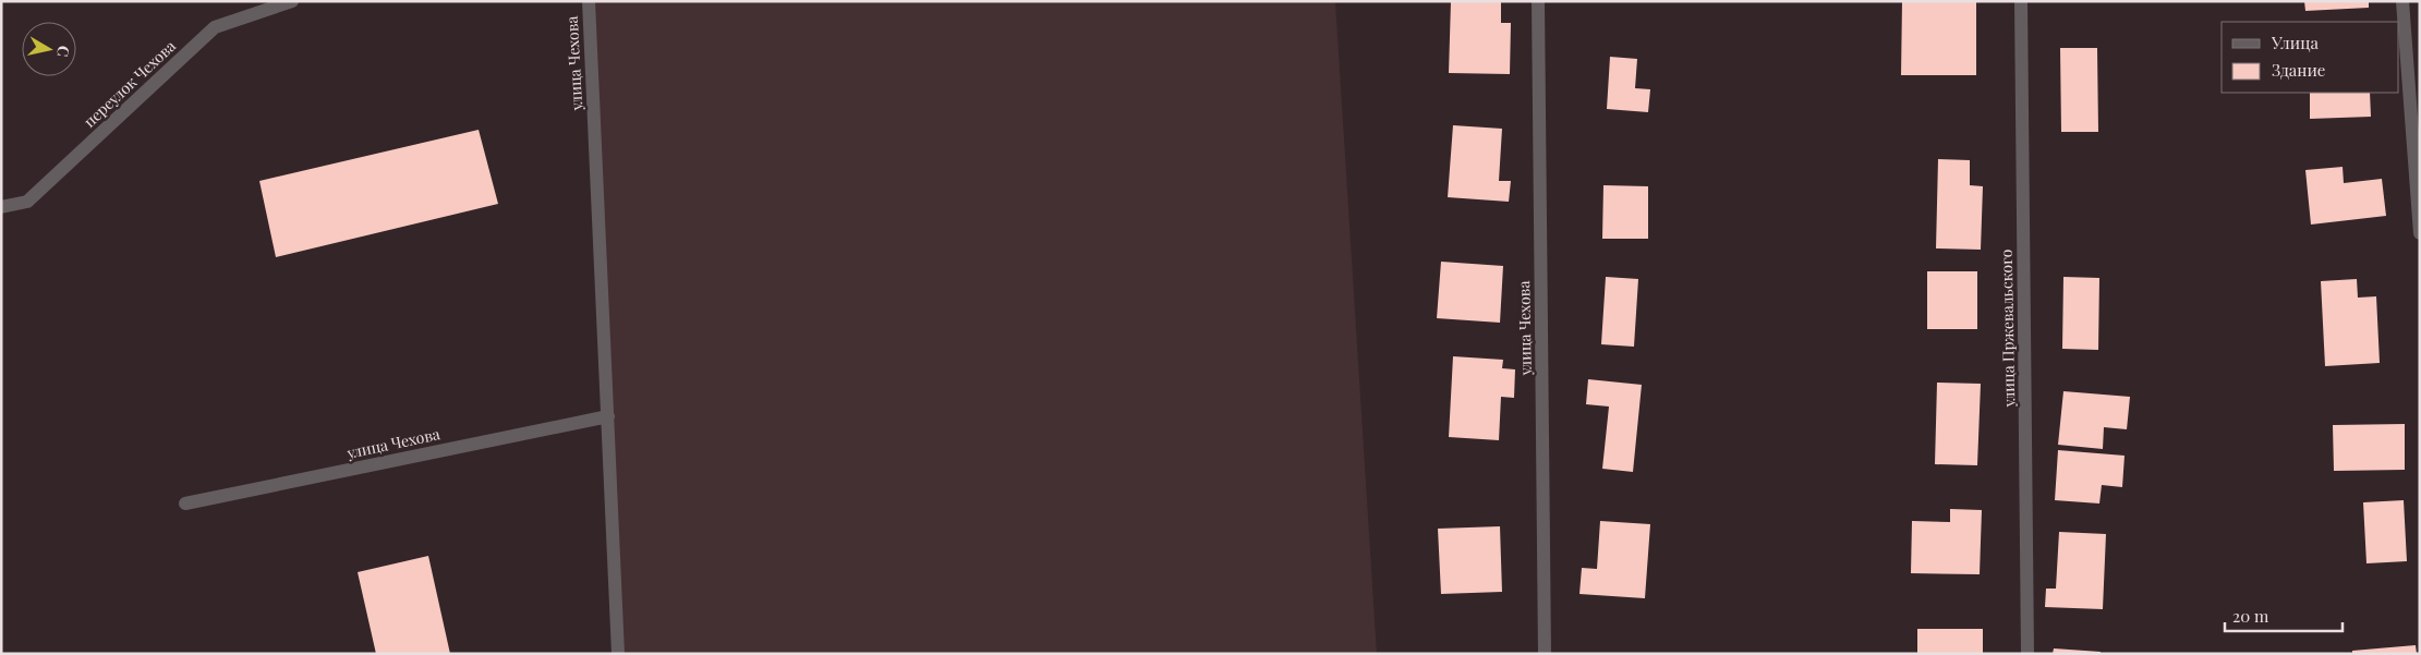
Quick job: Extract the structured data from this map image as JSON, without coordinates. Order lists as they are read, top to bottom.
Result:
{
  "streets": {
    "street": ["улица Чехова", "переулок Чехова", "улица Пржевальского"]
  },
  "legend": ["Улица", "Здание"],
  "scale_bar": "20 m",
  "north": "right"
}
